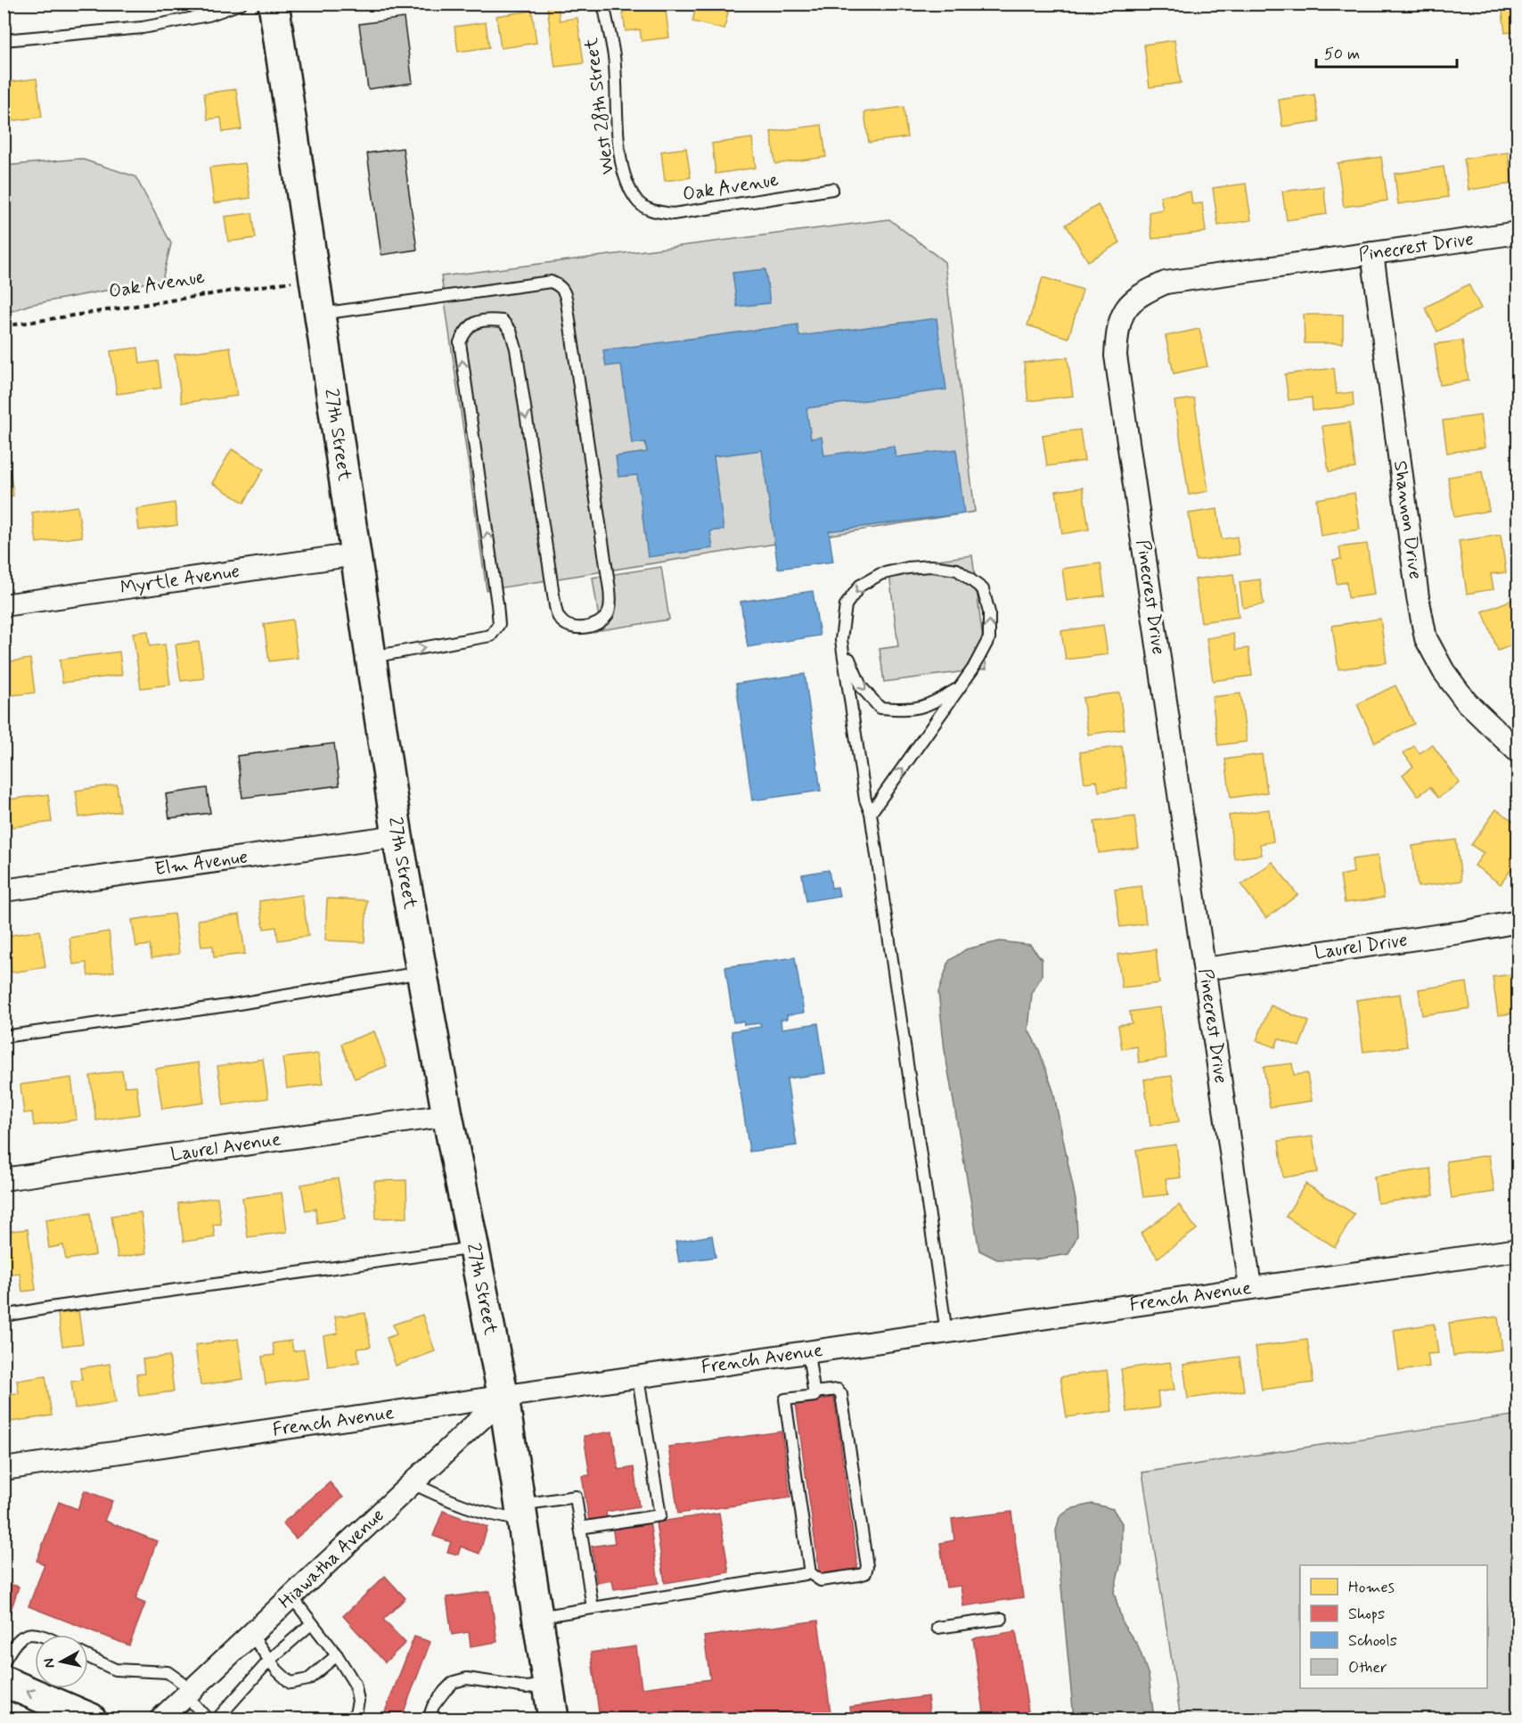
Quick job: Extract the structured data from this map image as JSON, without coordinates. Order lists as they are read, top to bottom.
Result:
{
  "streets": {
    "main road": ["27th Street"],
    "street": [
      "Pinecrest Drive",
      "Shannon Drive",
      "Myrtle Avenue",
      "Elm Avenue",
      "Laurel Drive",
      "Laurel Avenue",
      "French Avenue",
      "Hiawatha Avenue"
    ],
    "lane": ["West 28th Street", "Oak Avenue"]
  },
  "crossings": [
    ["West 28th Street", "Oak Avenue"],
    ["Oak Avenue", "27th Street"],
    ["Pinecrest Drive", "Shannon Drive"],
    ["Pinecrest Drive", "Laurel Drive"],
    ["Pinecrest Drive", "French Avenue"],
    ["27th Street", "Myrtle Avenue"],
    ["27th Street", "Elm Avenue"],
    ["27th Street", "Laurel Avenue"],
    ["27th Street", "French Avenue"],
    ["27th Street", "Hiawatha Avenue"],
    ["French Avenue", "Hiawatha Avenue"]
  ],
  "legend": [
    "Homes",
    "Shops",
    "Schools",
    "Other"
  ],
  "scale_bar": "50 m",
  "north": "left"
}
